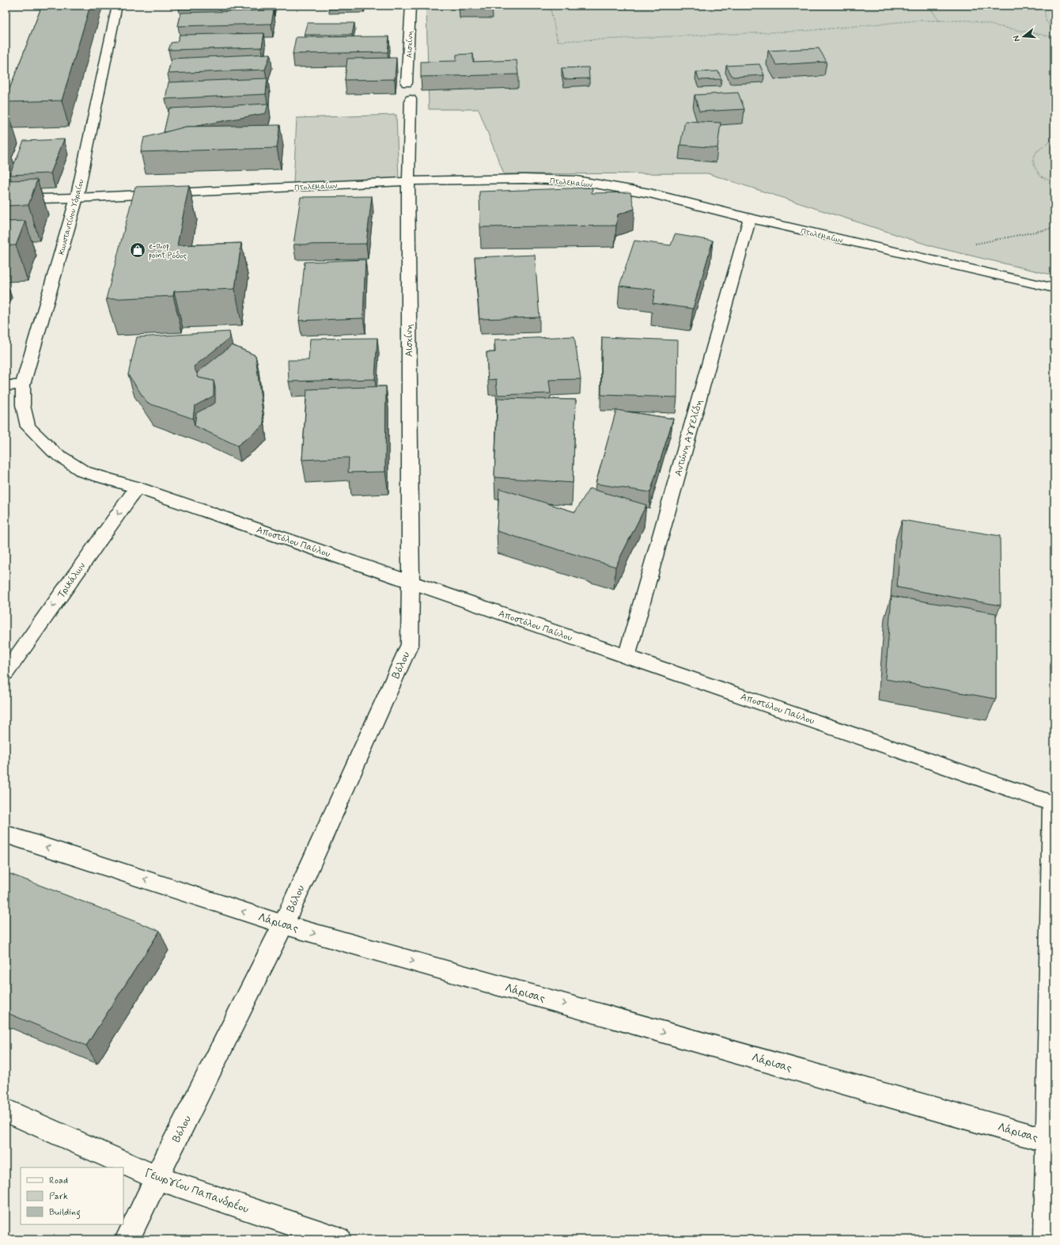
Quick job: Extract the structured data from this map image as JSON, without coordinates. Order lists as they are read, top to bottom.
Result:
{
  "streets": {
    "street": [
      "Αισχίνη",
      "Πτολεμαίων",
      "Κωνσταντίνου Υδραίου",
      "Αντώνη Αγγελίδη",
      "Αποστόλου Παύλου",
      "Τρικάλων",
      "Βόλου",
      "Λάρισας",
      "Γεωργίου Παπανδρέου"
    ]
  },
  "crossings": [
    ["Αισχίνη", "Πτολεμαίων"],
    ["Αισχίνη", "Αποστόλου Παύλου"],
    ["Αισχίνη", "Βόλου"],
    ["Πτολεμαίων", "Κωνσταντίνου Υδραίου"],
    ["Πτολεμαίων", "Αντώνη Αγγελίδη"],
    ["Κωνσταντίνου Υδραίου", "Αποστόλου Παύλου"],
    ["Αντώνη Αγγελίδη", "Αποστόλου Παύλου"],
    ["Αποστόλου Παύλου", "Τρικάλων"],
    ["Αποστόλου Παύλου", "Βόλου"],
    ["Βόλου", "Λάρισας"],
    ["Βόλου", "Γεωργίου Παπανδρέου"]
  ],
  "one_way": ["Τρικάλων"],
  "places": {
    "shop": ["e-shop point Ρόδος"]
  },
  "legend": ["Road", "Park", "Building"],
  "north": "left"
}
